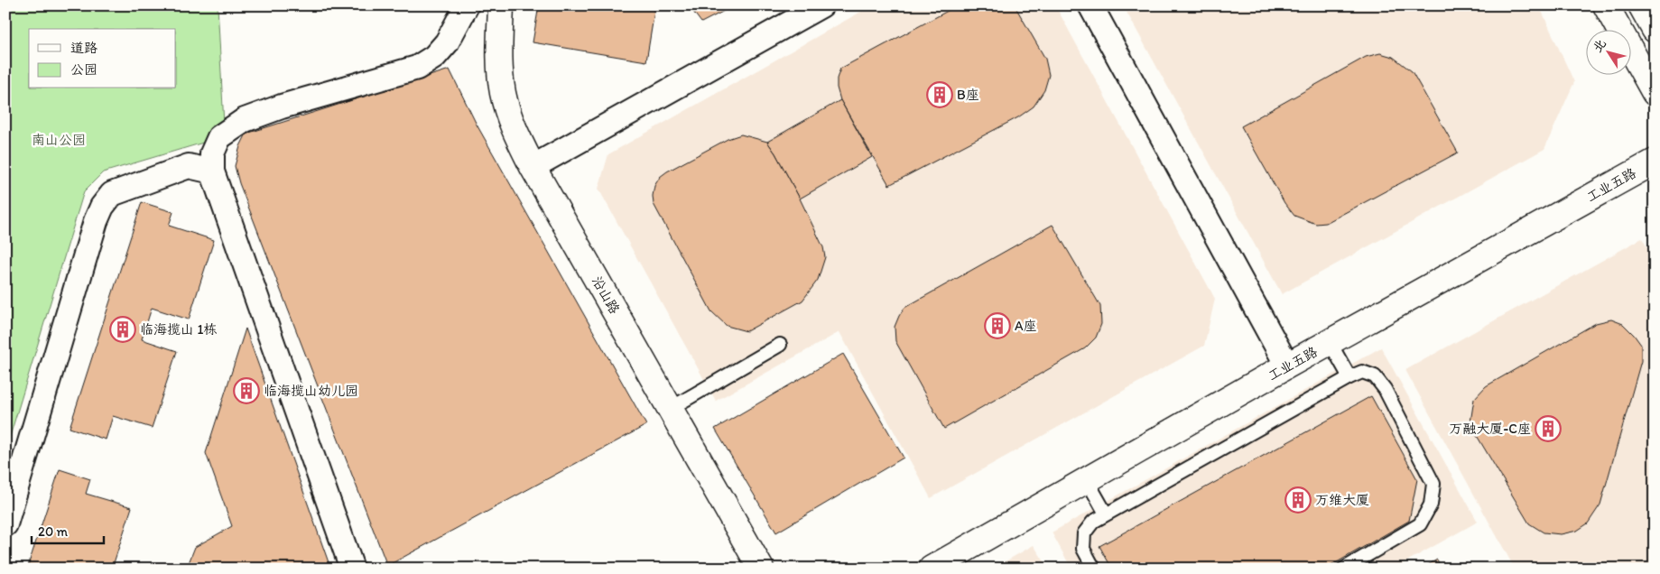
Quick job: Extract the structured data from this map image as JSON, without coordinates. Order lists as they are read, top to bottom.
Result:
{
  "streets": {
    "street": ["工业五路", "沿山路"]
  },
  "parks": ["南山公园"],
  "places": {
    "building": [
      "B座",
      "A座",
      "临海揽山 1栋",
      "临海揽山幼儿园",
      "万融大厦-C座",
      "万维大厦"
    ]
  },
  "legend": ["道路", "公园"],
  "scale_bar": "20 m",
  "north": "top left"
}
